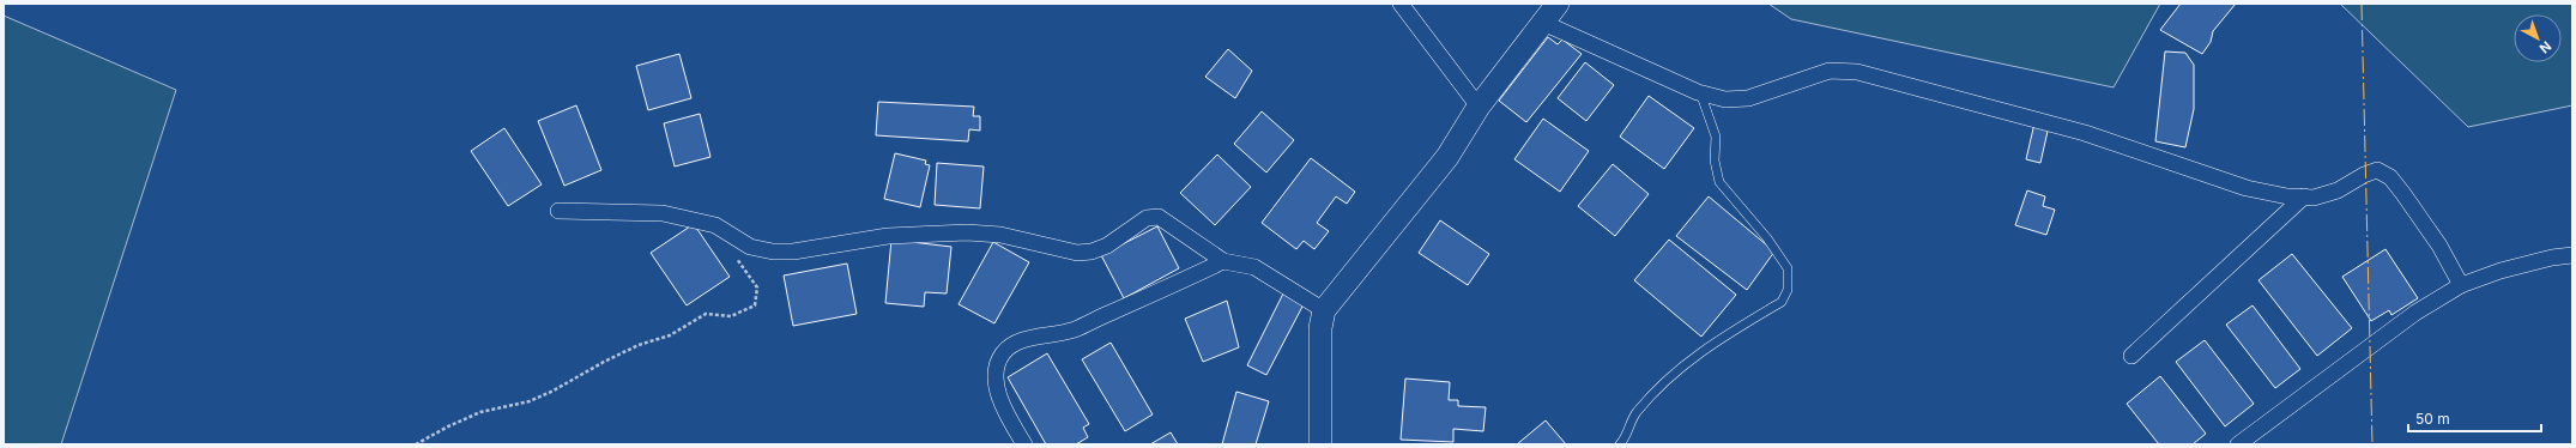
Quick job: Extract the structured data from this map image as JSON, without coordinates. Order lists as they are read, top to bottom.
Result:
{
  "scale_bar": "50 m",
  "north": "bottom right"
}
